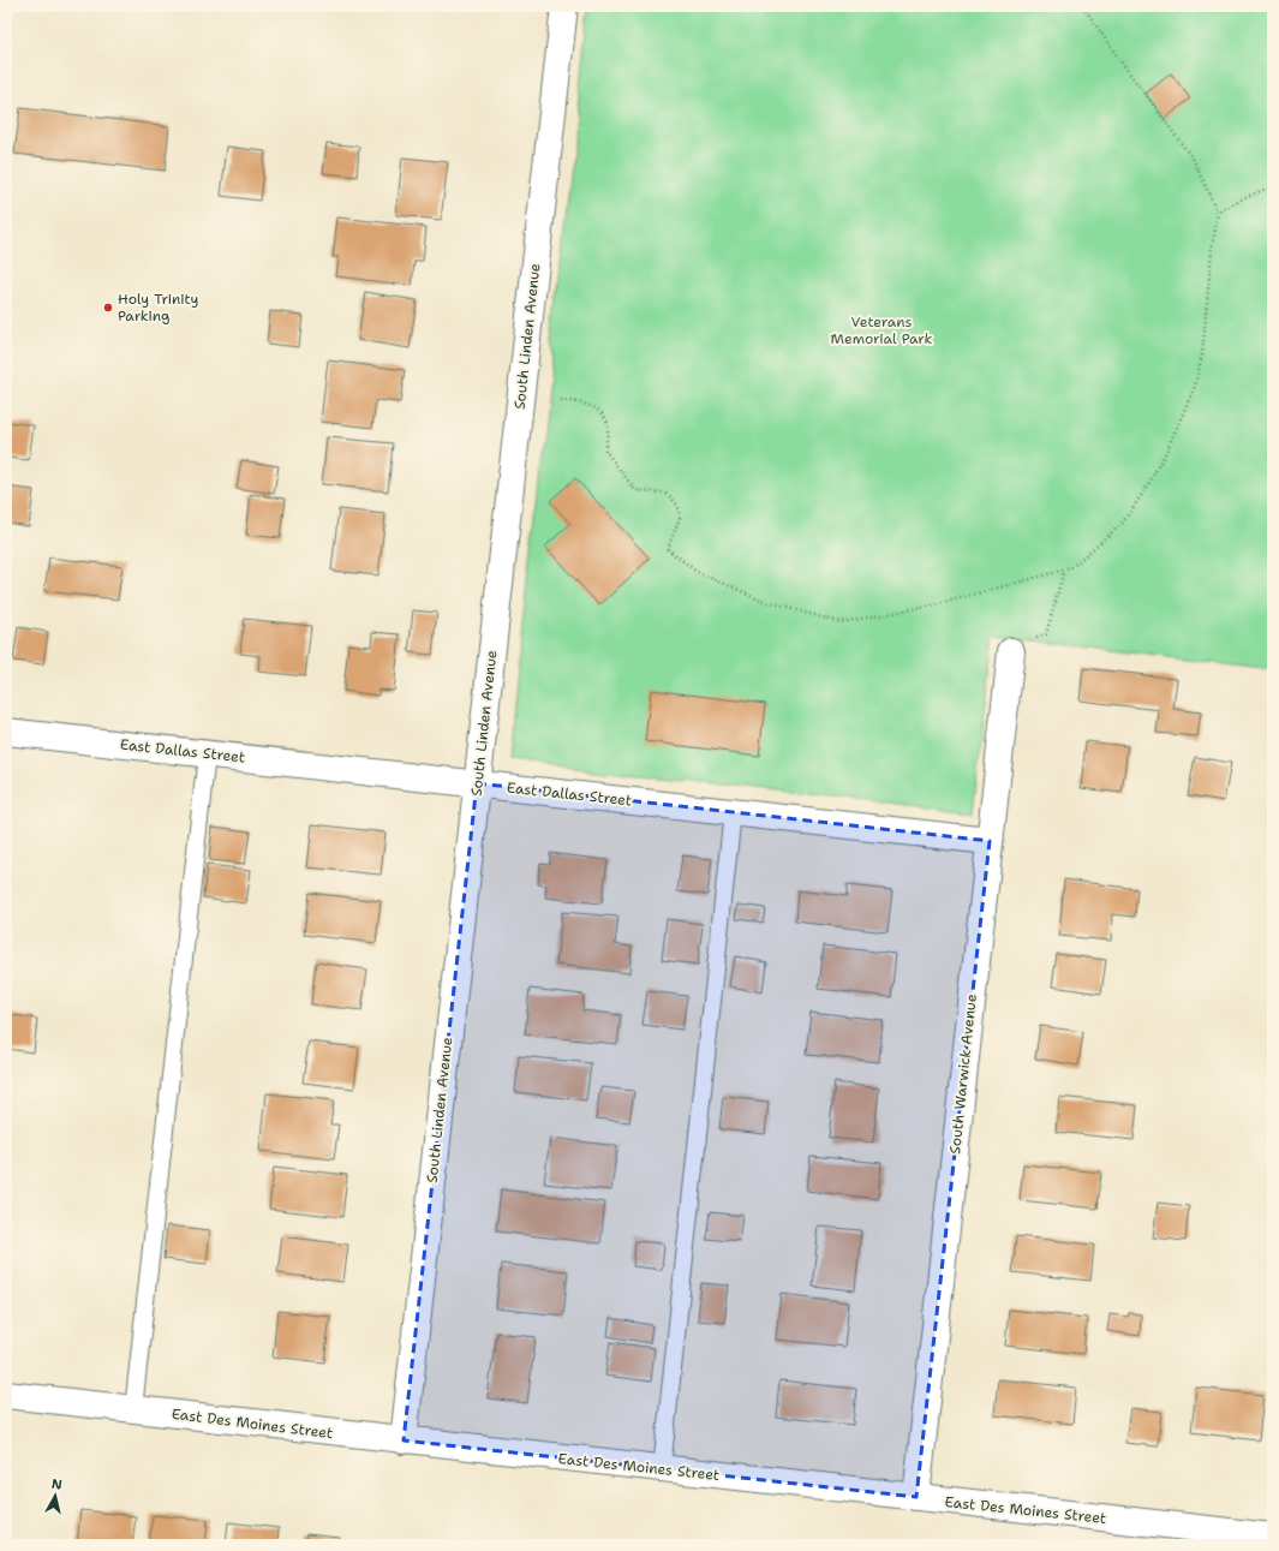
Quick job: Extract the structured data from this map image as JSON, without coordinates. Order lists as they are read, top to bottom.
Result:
{
  "streets": {
    "street": [
      "South Linden Avenue",
      "East Dallas Street",
      "South Warwick Avenue",
      "East Des Moines Street"
    ]
  },
  "crossings": [
    ["South Linden Avenue", "East Dallas Street"],
    ["South Linden Avenue", "East Des Moines Street"],
    ["East Dallas Street", "South Warwick Avenue"],
    ["South Warwick Avenue", "East Des Moines Street"]
  ],
  "parks": ["Veterans Memorial Park"],
  "places": ["Holy Trinity Parking"],
  "north": "top"
}
